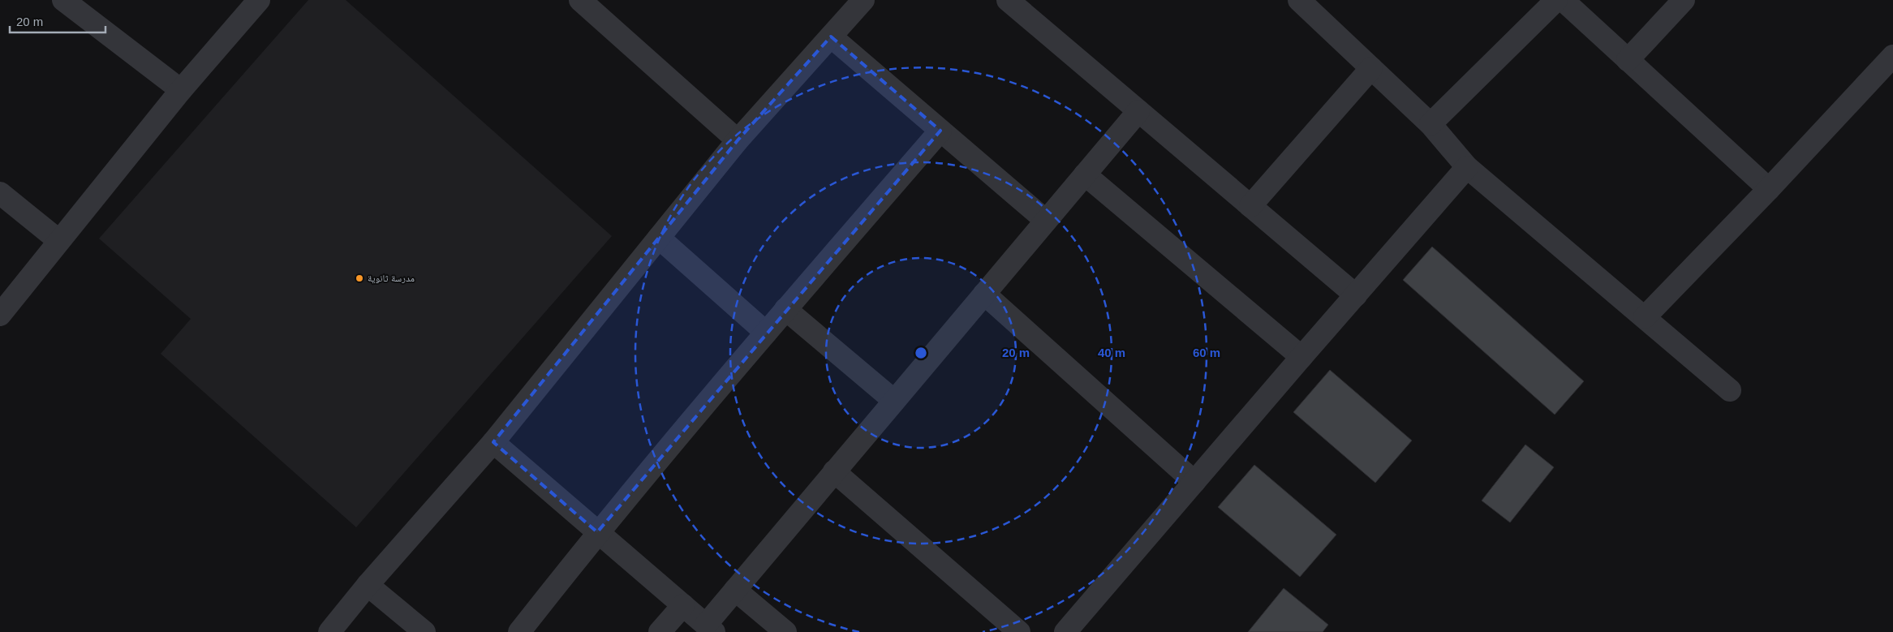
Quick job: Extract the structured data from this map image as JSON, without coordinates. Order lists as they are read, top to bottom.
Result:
{
  "places": ["مدرسة ثانوية"],
  "scale_bar": "20 m",
  "rings": ["20 m", "40 m", "60 m"]
}
